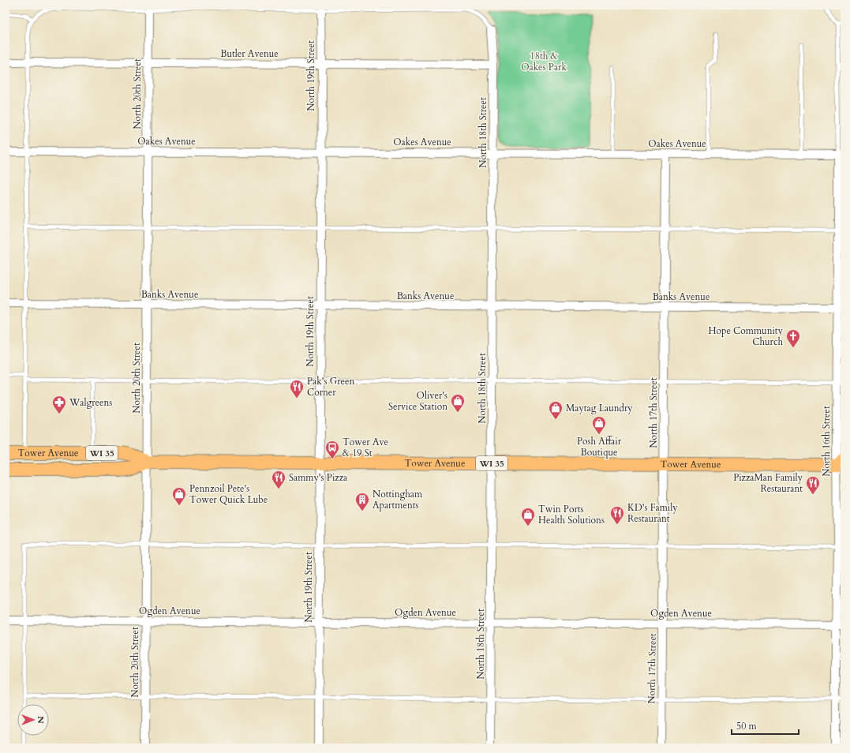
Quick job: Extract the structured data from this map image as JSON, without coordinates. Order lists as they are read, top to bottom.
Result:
{
  "streets": {
    "main road": ["Tower Avenue", "WI 35"],
    "street": [
      "Butler Avenue",
      "North 19th Street",
      "North 20th Street",
      "North 18th Street",
      "Oakes Avenue",
      "Banks Avenue",
      "North 17th Street",
      "North 16th Street",
      "Ogden Avenue"
    ]
  },
  "crossings": [
    ["Butler Avenue", "North 19th Street"],
    ["Butler Avenue", "North 20th Street"],
    ["Butler Avenue", "North 18th Street"],
    ["North 19th Street", "Oakes Avenue"],
    ["North 19th Street", "Banks Avenue"],
    ["North 19th Street", "Tower Avenue"],
    ["North 19th Street", "Ogden Avenue"],
    ["North 20th Street", "Oakes Avenue"],
    ["North 20th Street", "Banks Avenue"],
    ["North 20th Street", "Tower Avenue"],
    ["North 20th Street", "Ogden Avenue"],
    ["North 18th Street", "Oakes Avenue"],
    ["North 18th Street", "Banks Avenue"],
    ["North 18th Street", "Tower Avenue"],
    ["North 18th Street", "Ogden Avenue"],
    ["Oakes Avenue", "North 17th Street"],
    ["Oakes Avenue", "North 16th Street"],
    ["Banks Avenue", "North 17th Street"],
    ["Banks Avenue", "North 16th Street"],
    ["North 17th Street", "Tower Avenue"],
    ["North 17th Street", "Ogden Avenue"],
    ["North 16th Street", "Tower Avenue"],
    ["North 16th Street", "Ogden Avenue"]
  ],
  "parks": ["18th & Oakes Park"],
  "places": {
    "church": ["Hope Community Church"],
    "restaurant": [
      "Pak's Green Corner",
      "Sammy's Pizza",
      "PizzaMan Family Restaurant",
      "KD's Family Restaurant"
    ],
    "shop": [
      "Oliver's Service Station",
      "Maytag Laundry",
      "Posh Affair Boutique",
      "Pennzoil Pete's Tower Quick Lube",
      "Twin Ports Health Solutions"
    ],
    "pharmacy": ["Walgreens"],
    "bus stop": ["Tower Ave & 19 St"],
    "building": ["Nottingham Apartments"]
  },
  "scale_bar": "50 m",
  "north": "right"
}
